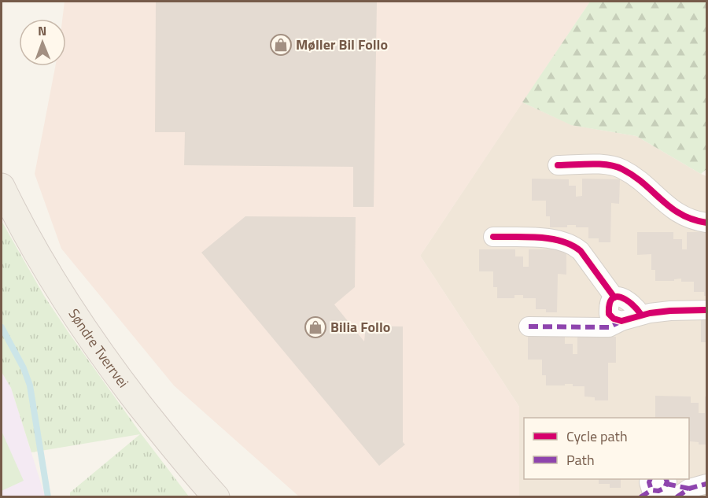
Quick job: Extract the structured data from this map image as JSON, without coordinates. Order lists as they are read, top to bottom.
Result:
{
  "streets": {
    "main road": ["Søndre Tverrvei"]
  },
  "places": {
    "shop": ["Møller Bil Follo", "Bilia Follo"]
  },
  "legend": ["Cycle path", "Path"],
  "north": "top"
}
